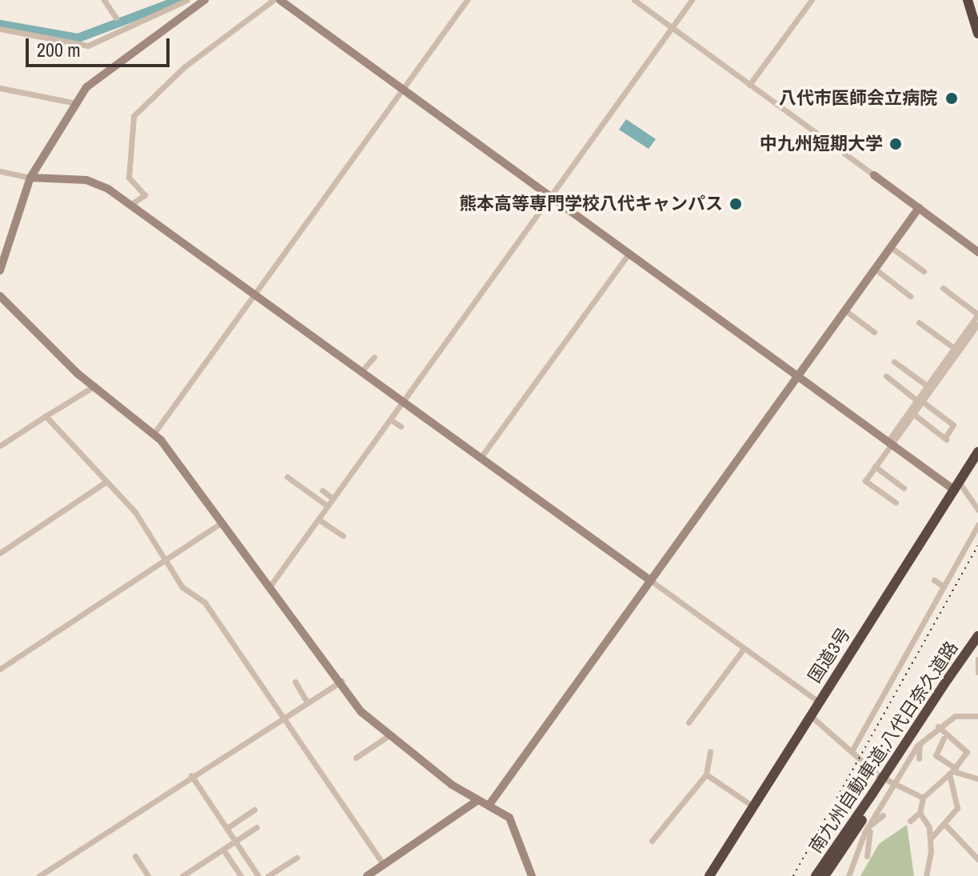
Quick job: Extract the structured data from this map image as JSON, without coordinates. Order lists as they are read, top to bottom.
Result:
{
  "streets": {
    "highway": ["国道3号", "南九州自動車道;八代日奈久道路"]
  },
  "places": ["八代市医師会立病院", "中九州短期大学", "熊本高等専門学校八代キャンパス"],
  "scale_bar": "200 m"
}
